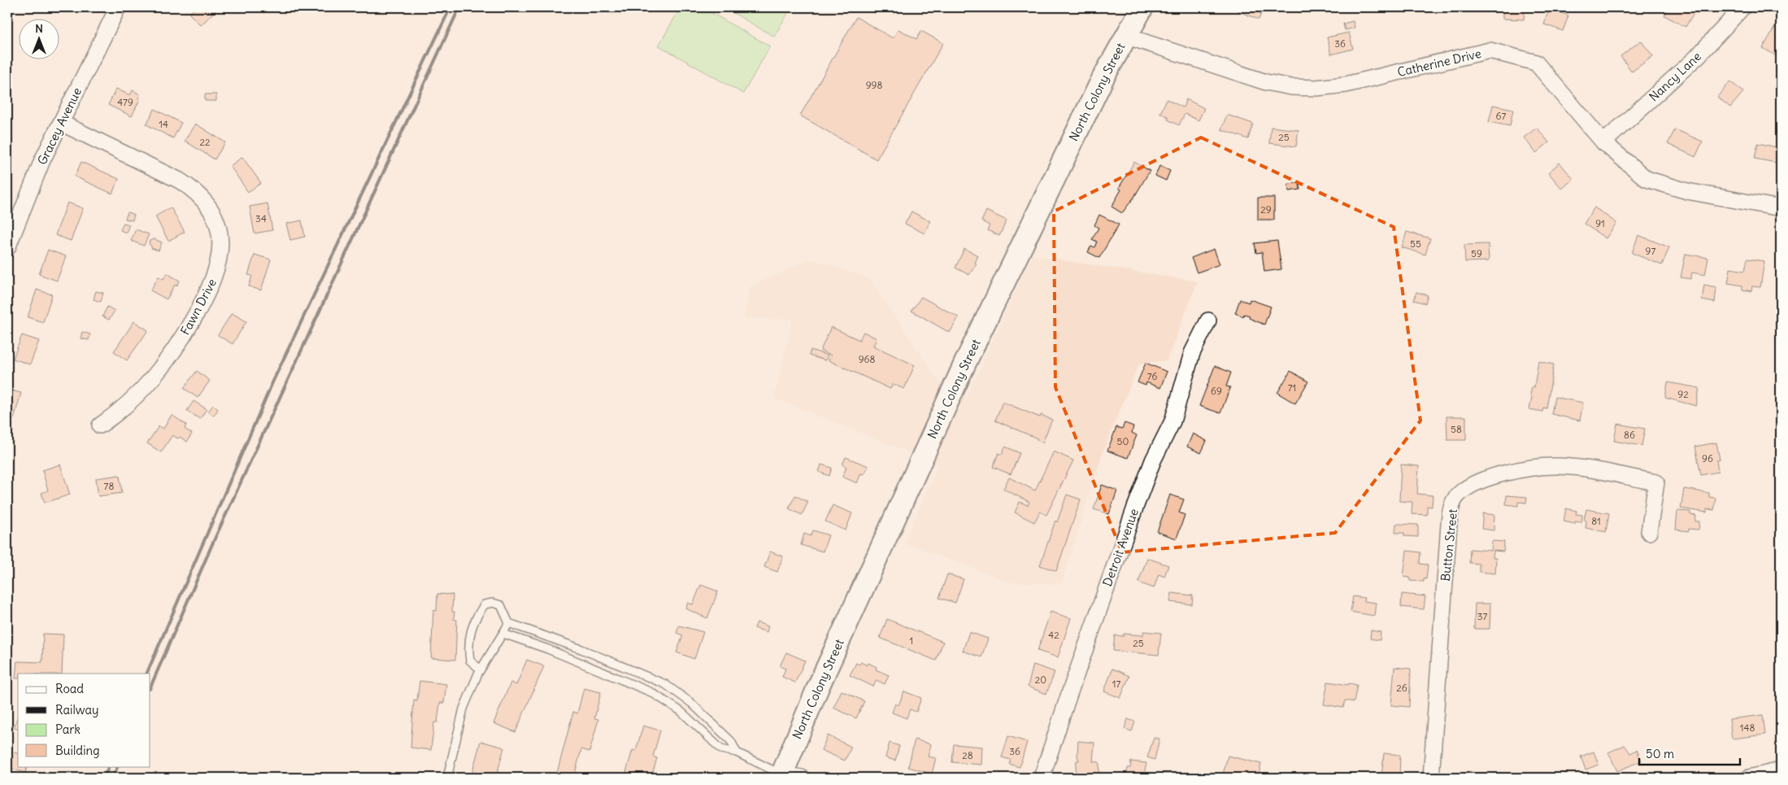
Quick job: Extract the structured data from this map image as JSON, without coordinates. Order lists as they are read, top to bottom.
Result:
{
  "streets": {
    "main road": ["North Colony Street"],
    "street": [
      "Catherine Drive",
      "Nancy Lane",
      "Gracey Avenue",
      "Fawn Drive",
      "Button Street",
      "Detroit Avenue"
    ]
  },
  "crossings": [
    ["Catherine Drive", "Nancy Lane"],
    ["Catherine Drive", "North Colony Street"],
    ["Gracey Avenue", "Fawn Drive"]
  ],
  "house_numbers": [
    "36",
    "998",
    "479",
    "67",
    "14",
    "25",
    "22",
    "29",
    "34",
    "91",
    "55",
    "97",
    "59",
    "968",
    "76",
    "71",
    "69",
    "92",
    "58",
    "86",
    "50",
    "96",
    "78",
    "81",
    "37",
    "42",
    "1",
    "25",
    "20",
    "17",
    "26",
    "148",
    "36",
    "28"
  ],
  "legend": [
    "Road",
    "Railway",
    "Park",
    "Building"
  ],
  "scale_bar": "50 m",
  "north": "top"
}
